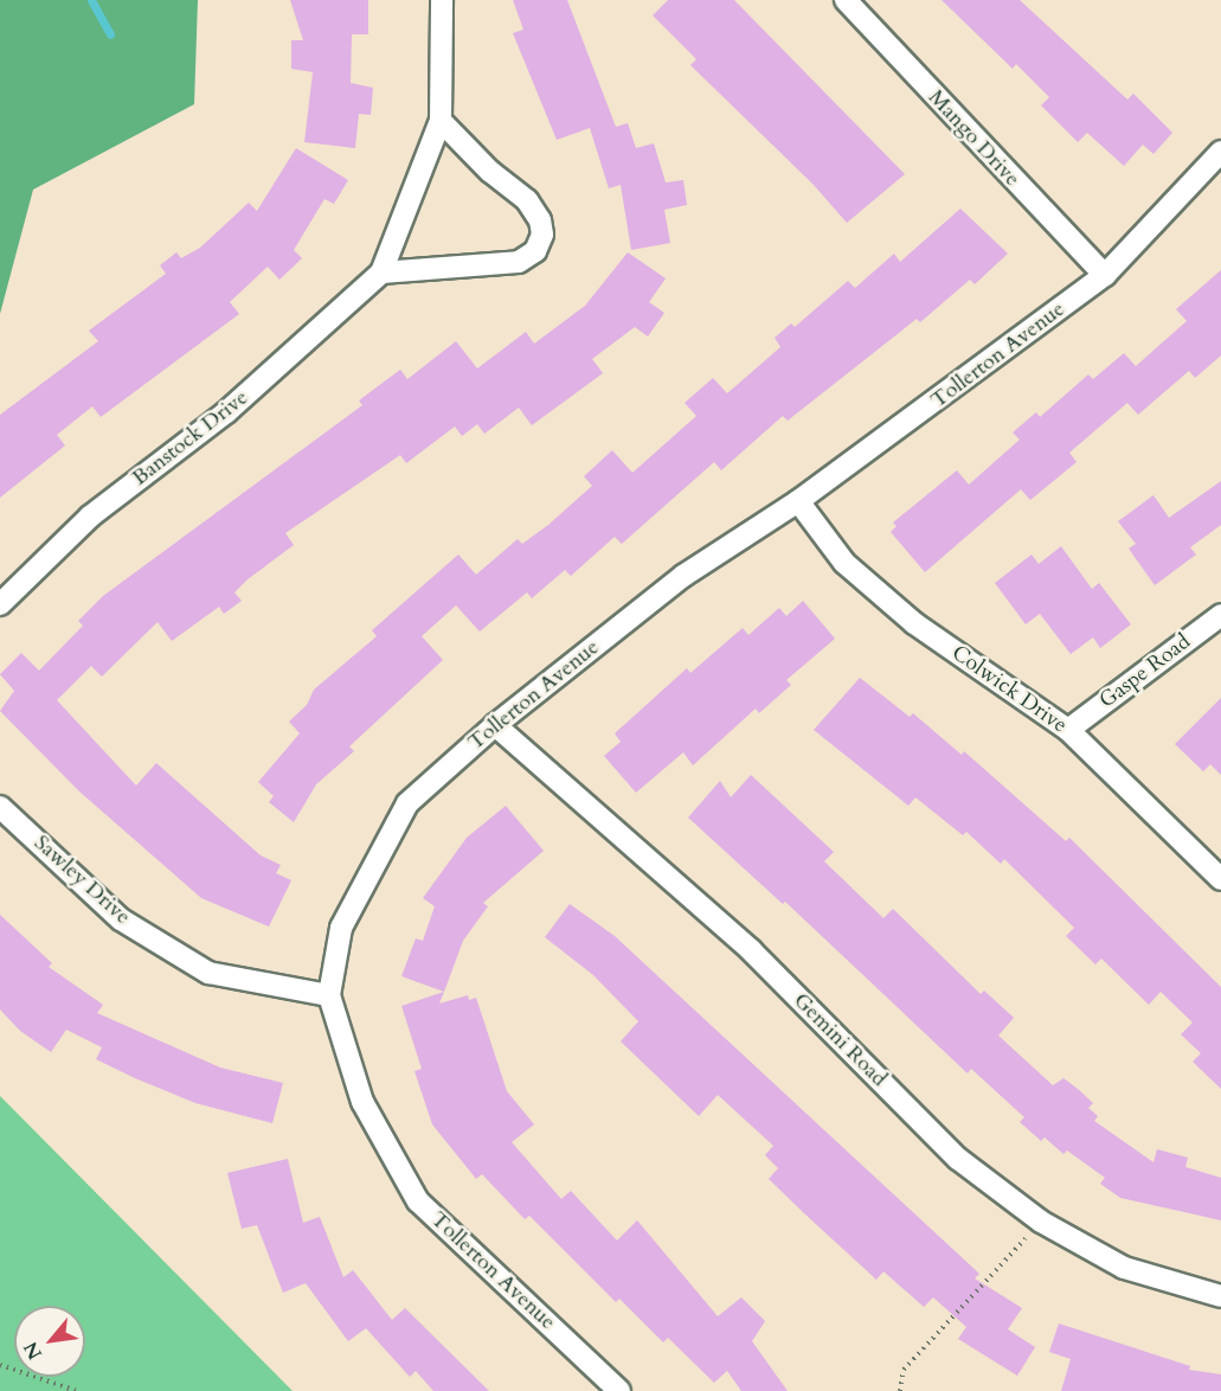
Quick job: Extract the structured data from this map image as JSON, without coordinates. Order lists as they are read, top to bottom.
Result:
{
  "streets": {
    "street": [
      "Mango Drive",
      "Tollerton Avenue",
      "Banstock Drive",
      "Gaspe Road",
      "Colwick Drive",
      "Sawley Drive",
      "Gemini Road"
    ]
  },
  "crossings": [
    ["Mango Drive", "Tollerton Avenue"],
    ["Tollerton Avenue", "Colwick Drive"],
    ["Tollerton Avenue", "Sawley Drive"],
    ["Tollerton Avenue", "Gemini Road"],
    ["Gaspe Road", "Colwick Drive"]
  ],
  "north": "bottom left"
}
